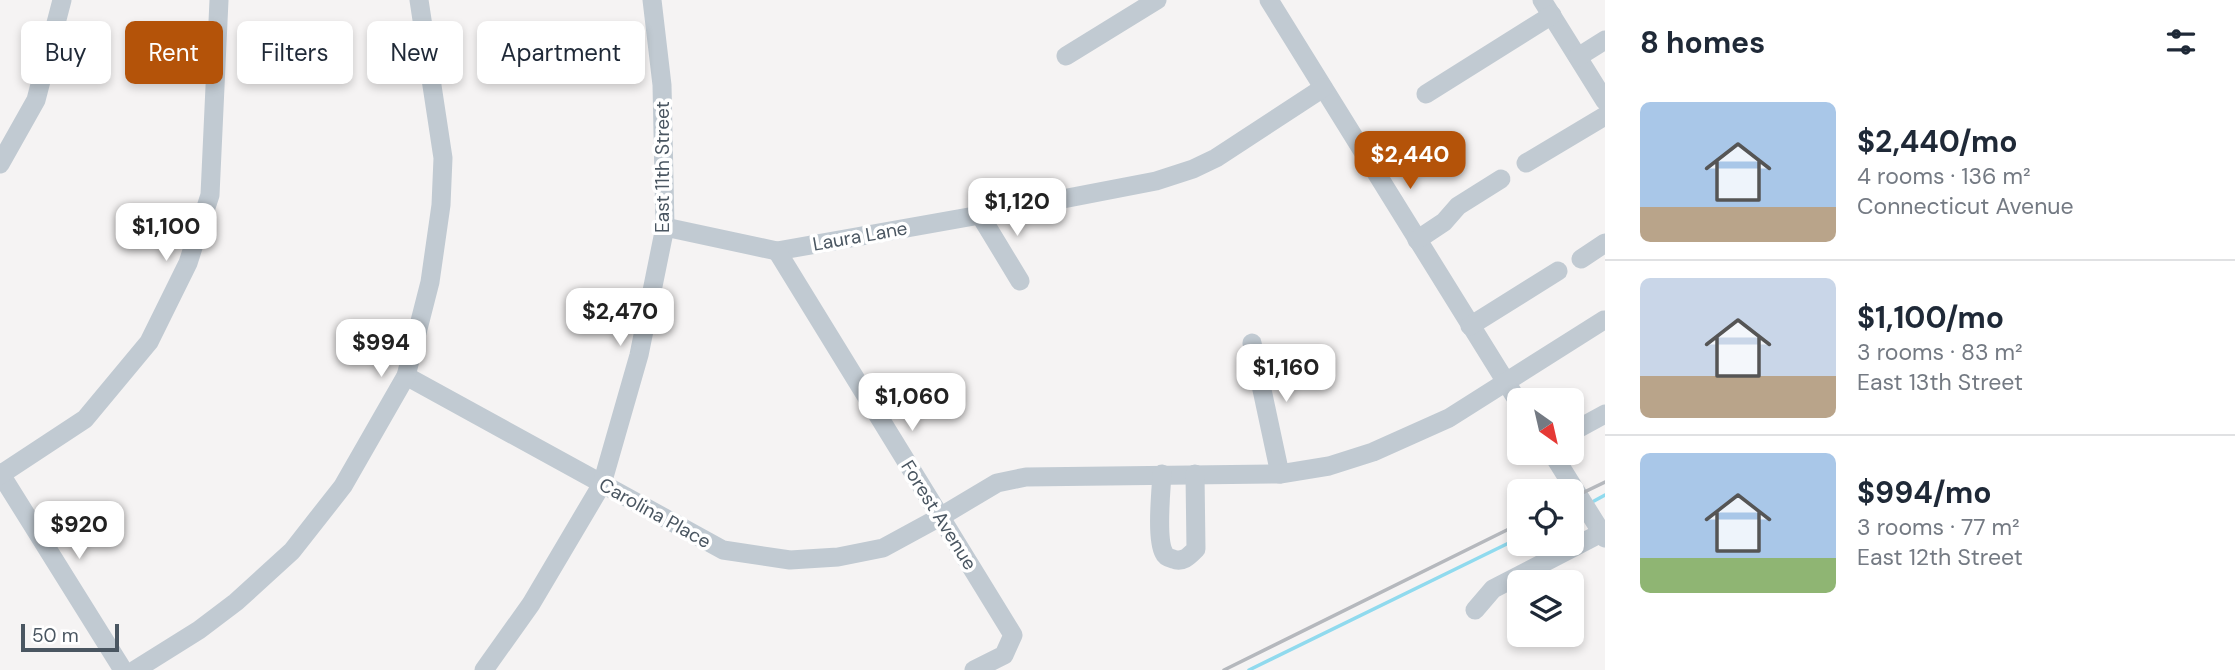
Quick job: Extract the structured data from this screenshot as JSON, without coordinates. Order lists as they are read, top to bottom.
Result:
{
  "streets": {
    "street": [
      "East 11th Street",
      "Laura Lane",
      "Carolina Place",
      "Forest Avenue"
    ]
  },
  "crossings": [
    ["East 11th Street", "Laura Lane"],
    ["East 11th Street", "Carolina Place"],
    ["Laura Lane", "Forest Avenue"],
    ["Carolina Place", "Forest Avenue"]
  ],
  "scale_bar": "50 m",
  "north": "bottom right",
  "page": {
    "heading": "8 homes",
    "chip": [
      "Buy",
      "Rent",
      "Filters",
      "New",
      "Apartment"
    ],
    "list": [
      {
        "name": "$2,440/mo",
        "note": "4 rooms · 136 m² · Connecticut Avenue"
      },
      {
        "name": "$1,100/mo",
        "note": "3 rooms · 83 m² · East 13th Street"
      },
      {
        "name": "$994/mo",
        "note": "3 rooms · 77 m² · East 12th Street"
      }
    ],
    "price": [
      "$2,440",
      "$1,120",
      "$1,100",
      "$2,470",
      "$994",
      "$1,160",
      "$1,060",
      "$920"
    ],
    "scale": "50 m"
  }
}
